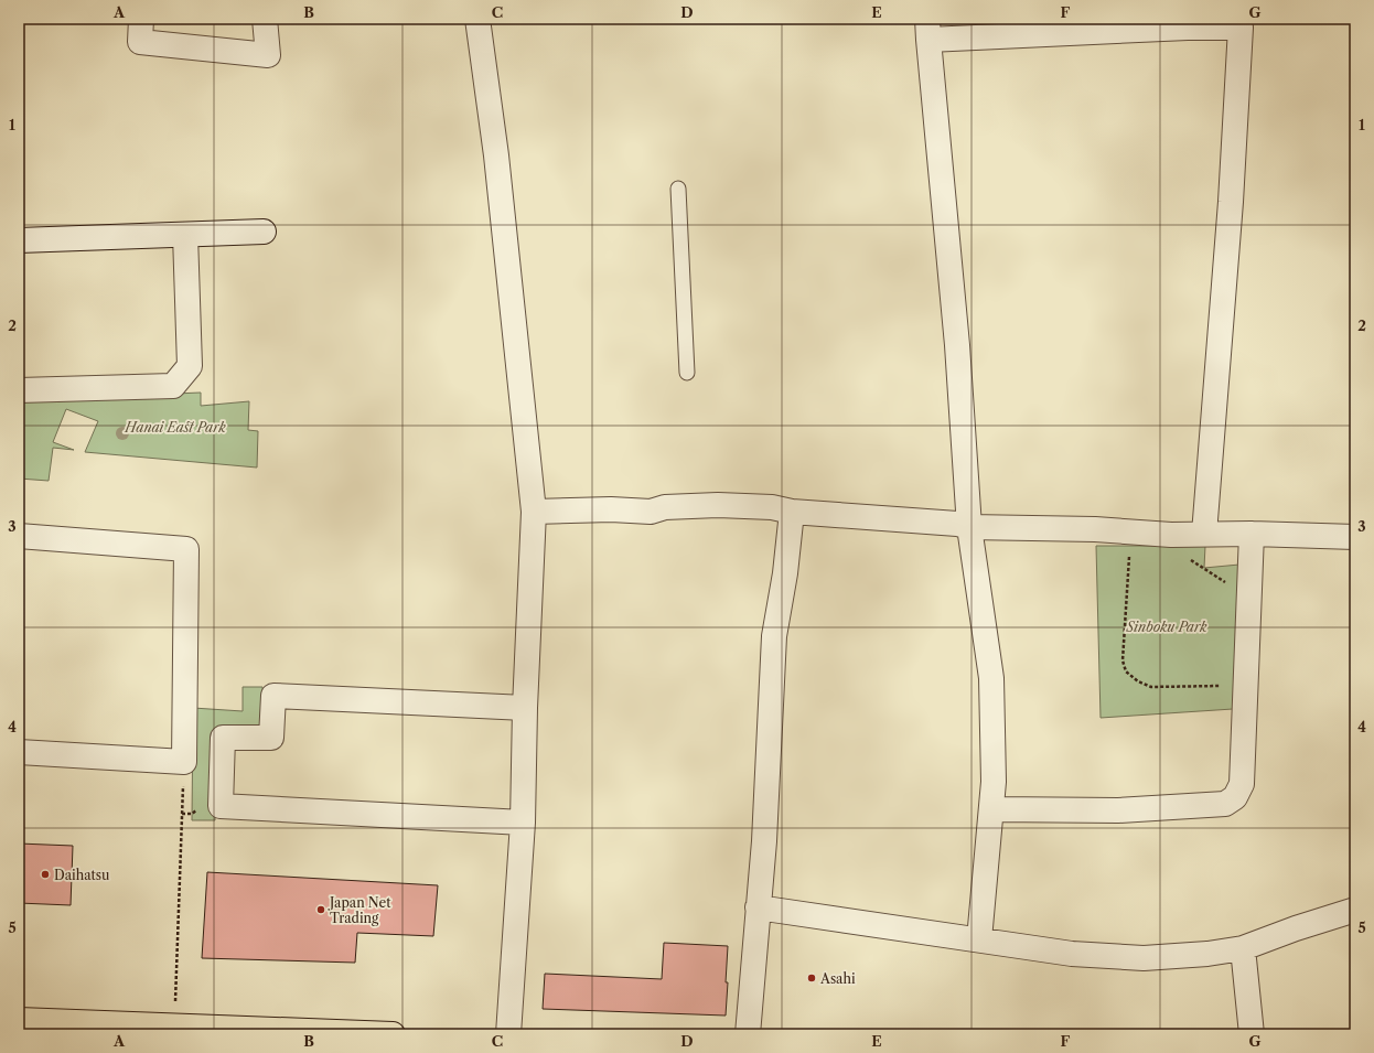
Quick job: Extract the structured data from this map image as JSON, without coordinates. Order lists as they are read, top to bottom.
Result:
{
  "parks": ["Hanai East Park", "Sinboku Park"],
  "places": ["Daihatsu", "Japan Net Trading", "Asahi"],
  "grid": {
    "columns": [
      "A",
      "B",
      "C",
      "D",
      "E",
      "F",
      "G"
    ],
    "rows": [
      "1",
      "2",
      "3",
      "4",
      "5"
    ]
  }
}
